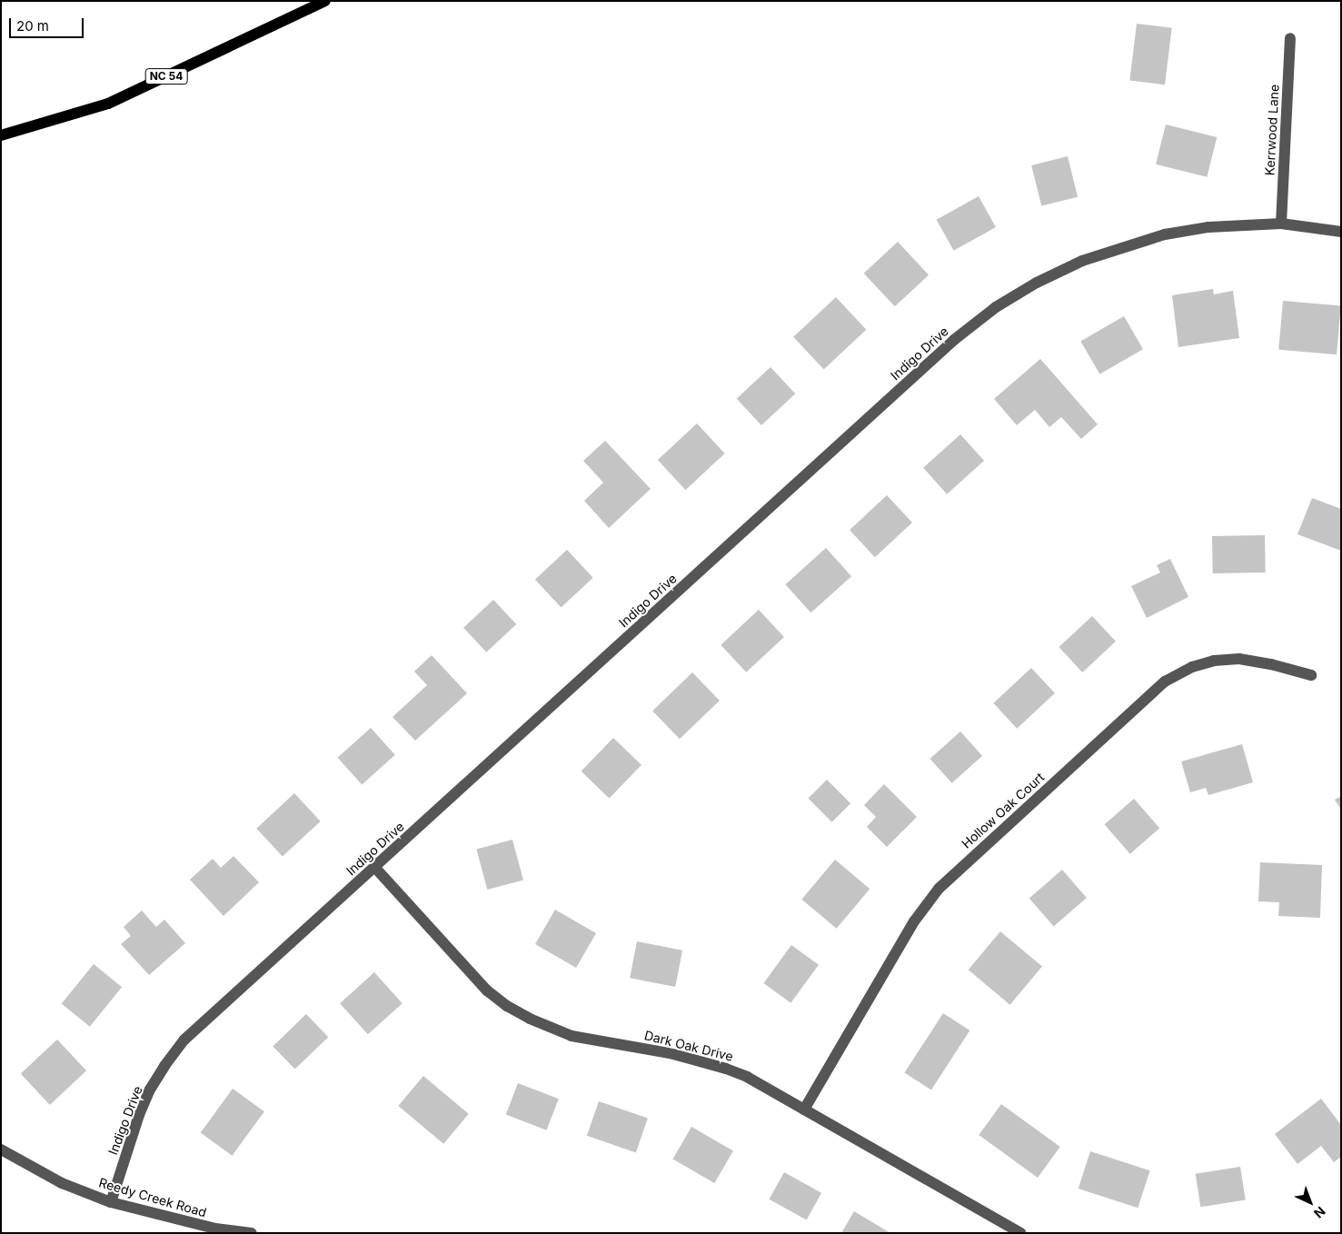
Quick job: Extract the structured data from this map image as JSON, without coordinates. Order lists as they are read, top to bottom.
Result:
{
  "streets": {
    "main road": ["NC 54"],
    "street": [
      "Kerrwood Lane",
      "Indigo Drive",
      "Hollow Oak Court",
      "Dark Oak Drive",
      "Reedy Creek Road"
    ]
  },
  "crossings": [
    ["Kerrwood Lane", "Indigo Drive"],
    ["Indigo Drive", "Dark Oak Drive"],
    ["Indigo Drive", "Reedy Creek Road"],
    ["Hollow Oak Court", "Dark Oak Drive"]
  ],
  "scale_bar": "20 m",
  "north": "bottom right"
}
